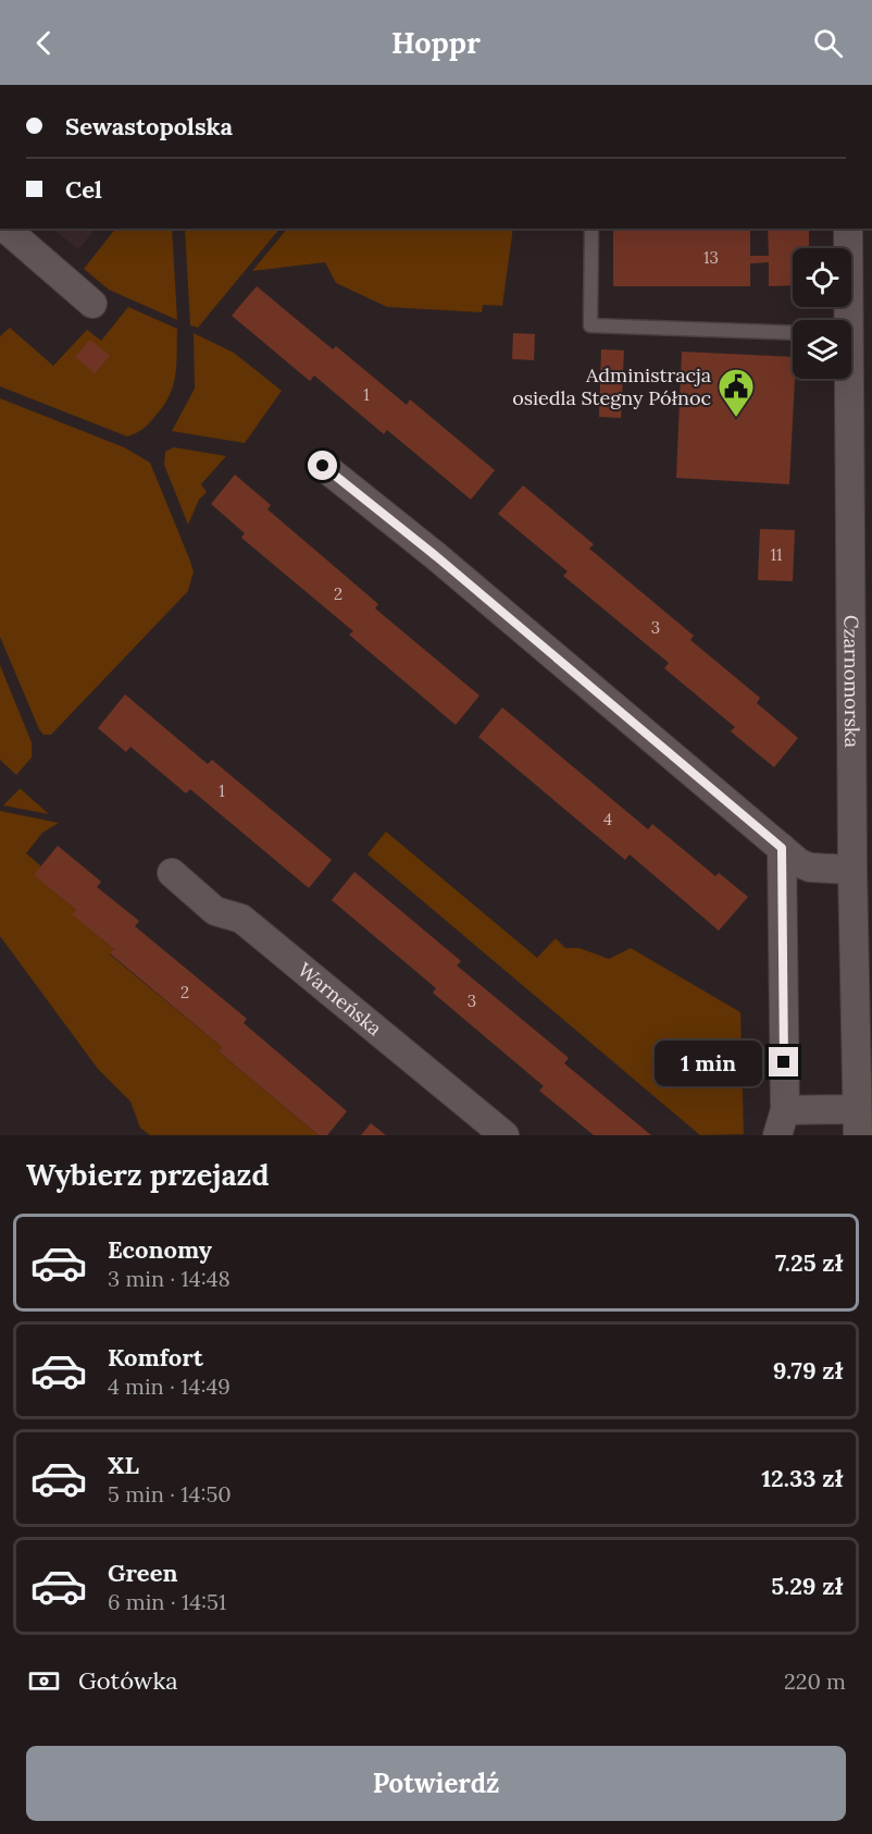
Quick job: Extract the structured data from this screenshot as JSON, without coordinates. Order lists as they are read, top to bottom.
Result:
{
  "streets": {
    "street": ["Czarnomorska", "Warneńska"]
  },
  "places": {
    "public building": ["Administracja osiedla Stegny Północ"]
  },
  "house_numbers": [
    "13",
    "1",
    "11",
    "2",
    "3",
    "1",
    "4",
    "2",
    "3"
  ],
  "page": {
    "header": "Hoppr",
    "banner": ["Sewastopolska", "Cel"],
    "bubble": "1 min",
    "heading": "Wybierz przejazd",
    "list": [
      {
        "name": "Economy",
        "note": "3 min · 14:48",
        "value": "7.25 zł"
      },
      {
        "name": "Komfort",
        "note": "4 min · 14:49",
        "value": "9.79 zł"
      },
      {
        "name": "XL",
        "note": "5 min · 14:50",
        "value": "12.33 zł"
      },
      {
        "name": "Green",
        "note": "6 min · 14:51",
        "value": "5.29 zł"
      }
    ],
    "pay": ["Gotówka", "220 m"],
    "buttons": "Potwierdź"
  }
}
